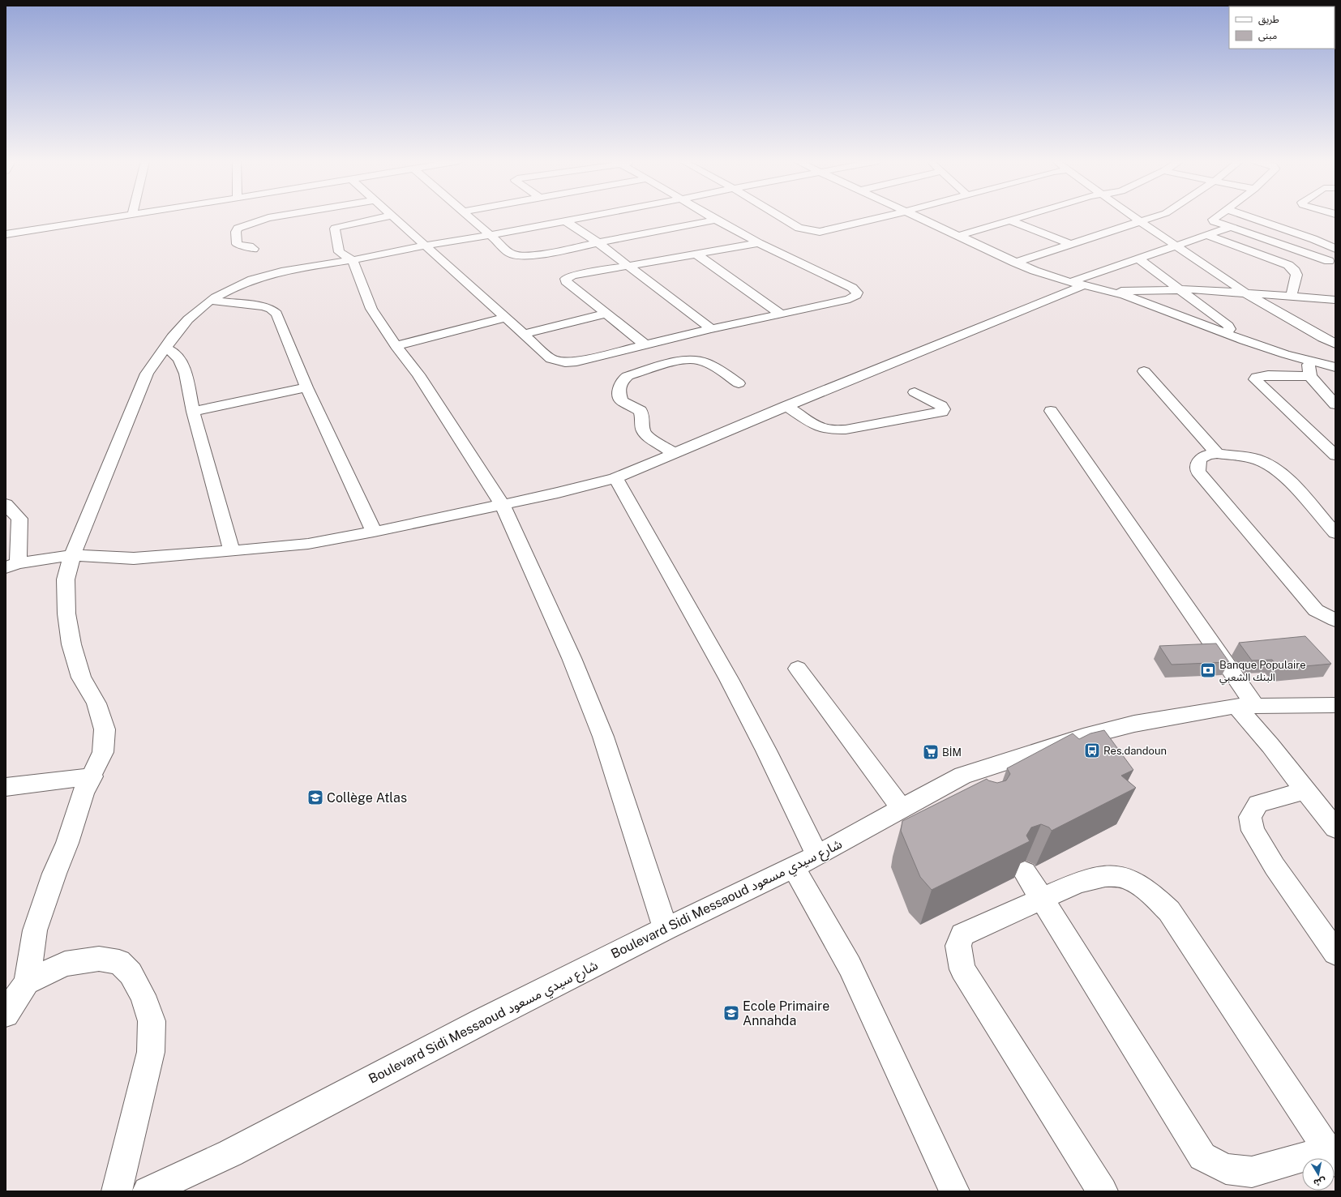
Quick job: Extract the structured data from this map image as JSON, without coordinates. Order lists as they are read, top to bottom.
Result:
{
  "streets": {
    "street": ["Boulevard Sidi Messaoud شارع سيدي مسعود"]
  },
  "places": {
    "bank": ["Banque Populaire البنك الشعبي"],
    "bus stop": ["Res.dandoun"],
    "supermarket": ["BİM"],
    "school or university": ["Collège Atlas", "Ecole Primaire Annahda"]
  },
  "legend": ["طريق", "مبنى"],
  "north": "bottom"
}
